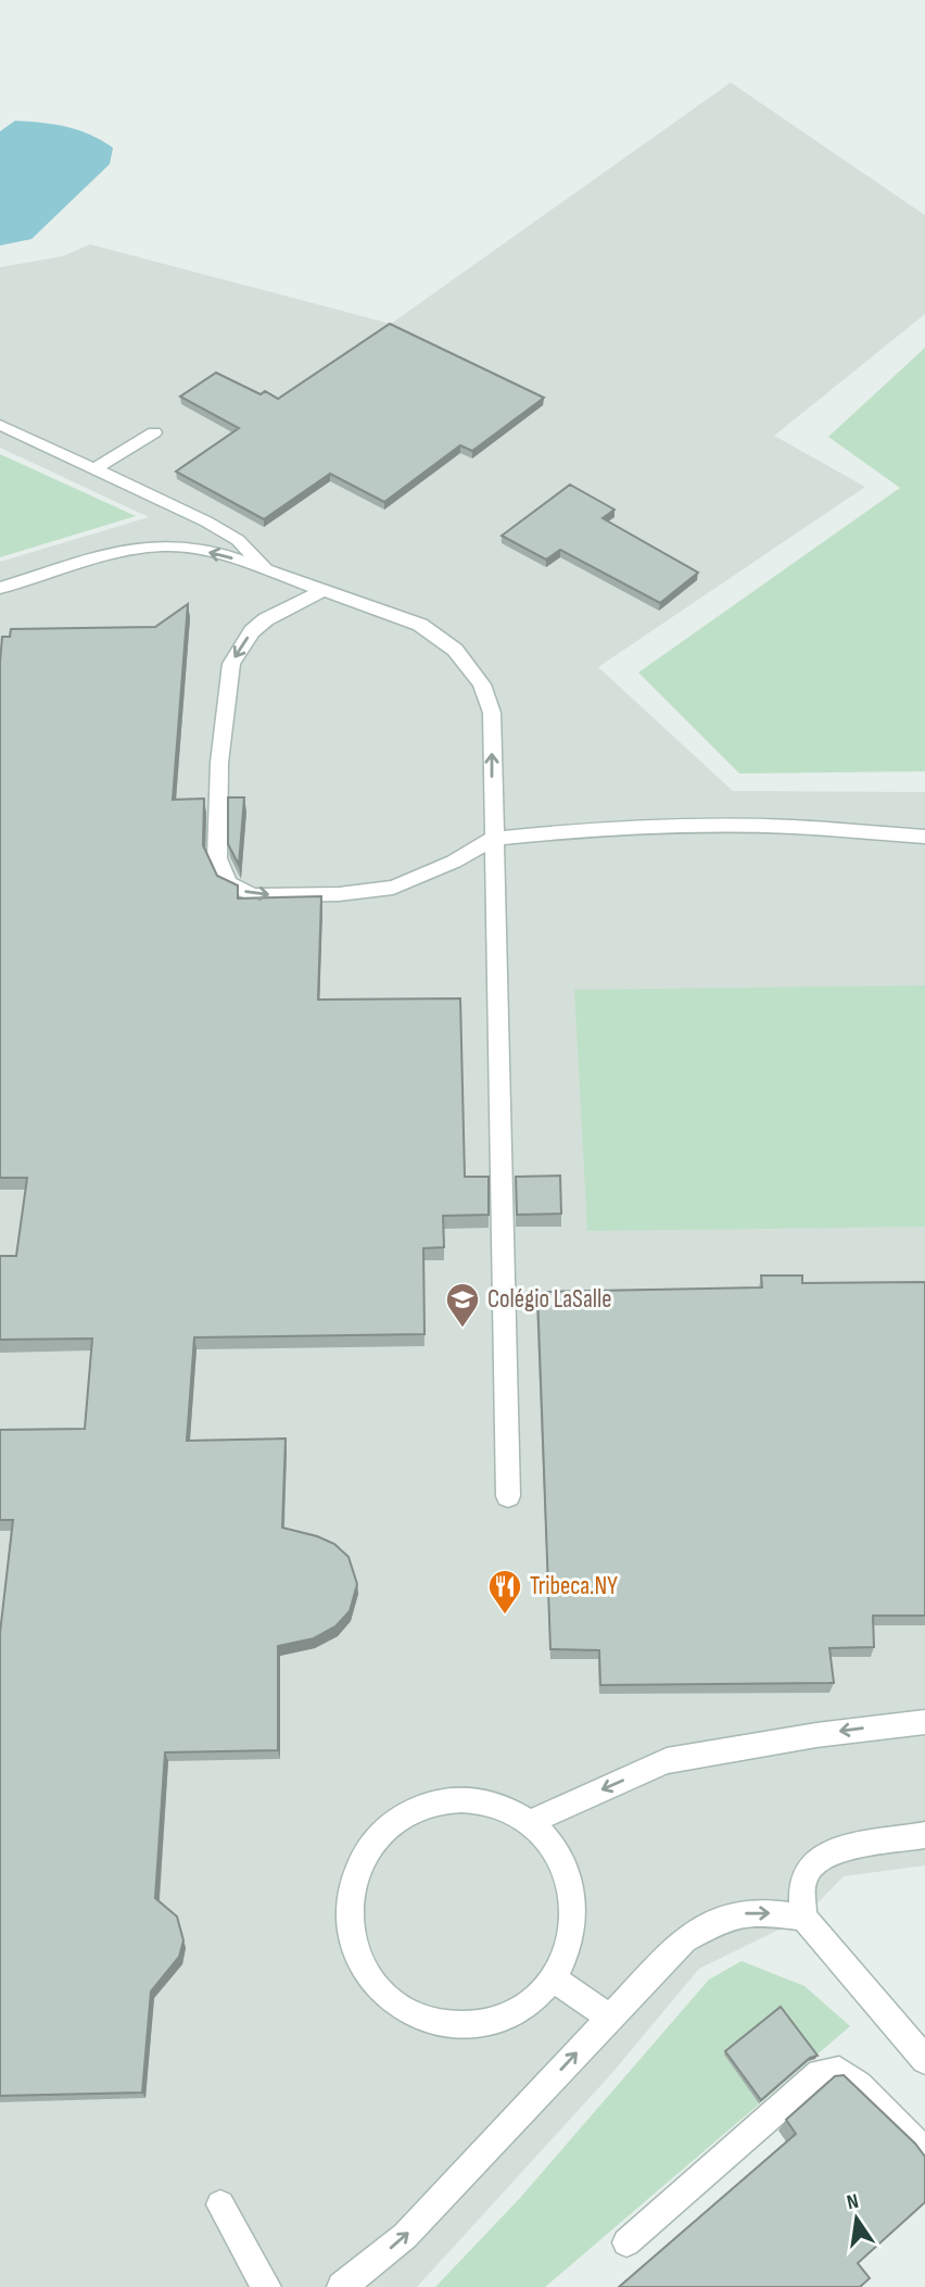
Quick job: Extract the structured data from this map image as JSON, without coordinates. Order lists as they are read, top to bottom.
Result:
{
  "places": {
    "school or university": ["Colégio LaSalle"],
    "restaurant": ["Tribeca.NY"]
  },
  "north": "top"
}
